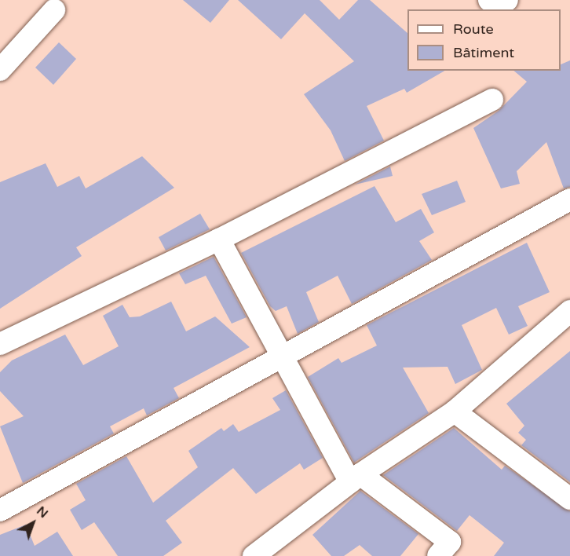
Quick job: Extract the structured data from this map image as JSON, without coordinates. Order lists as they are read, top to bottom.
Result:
{
  "legend": ["Route", "Bâtiment"],
  "north": "top right"
}
